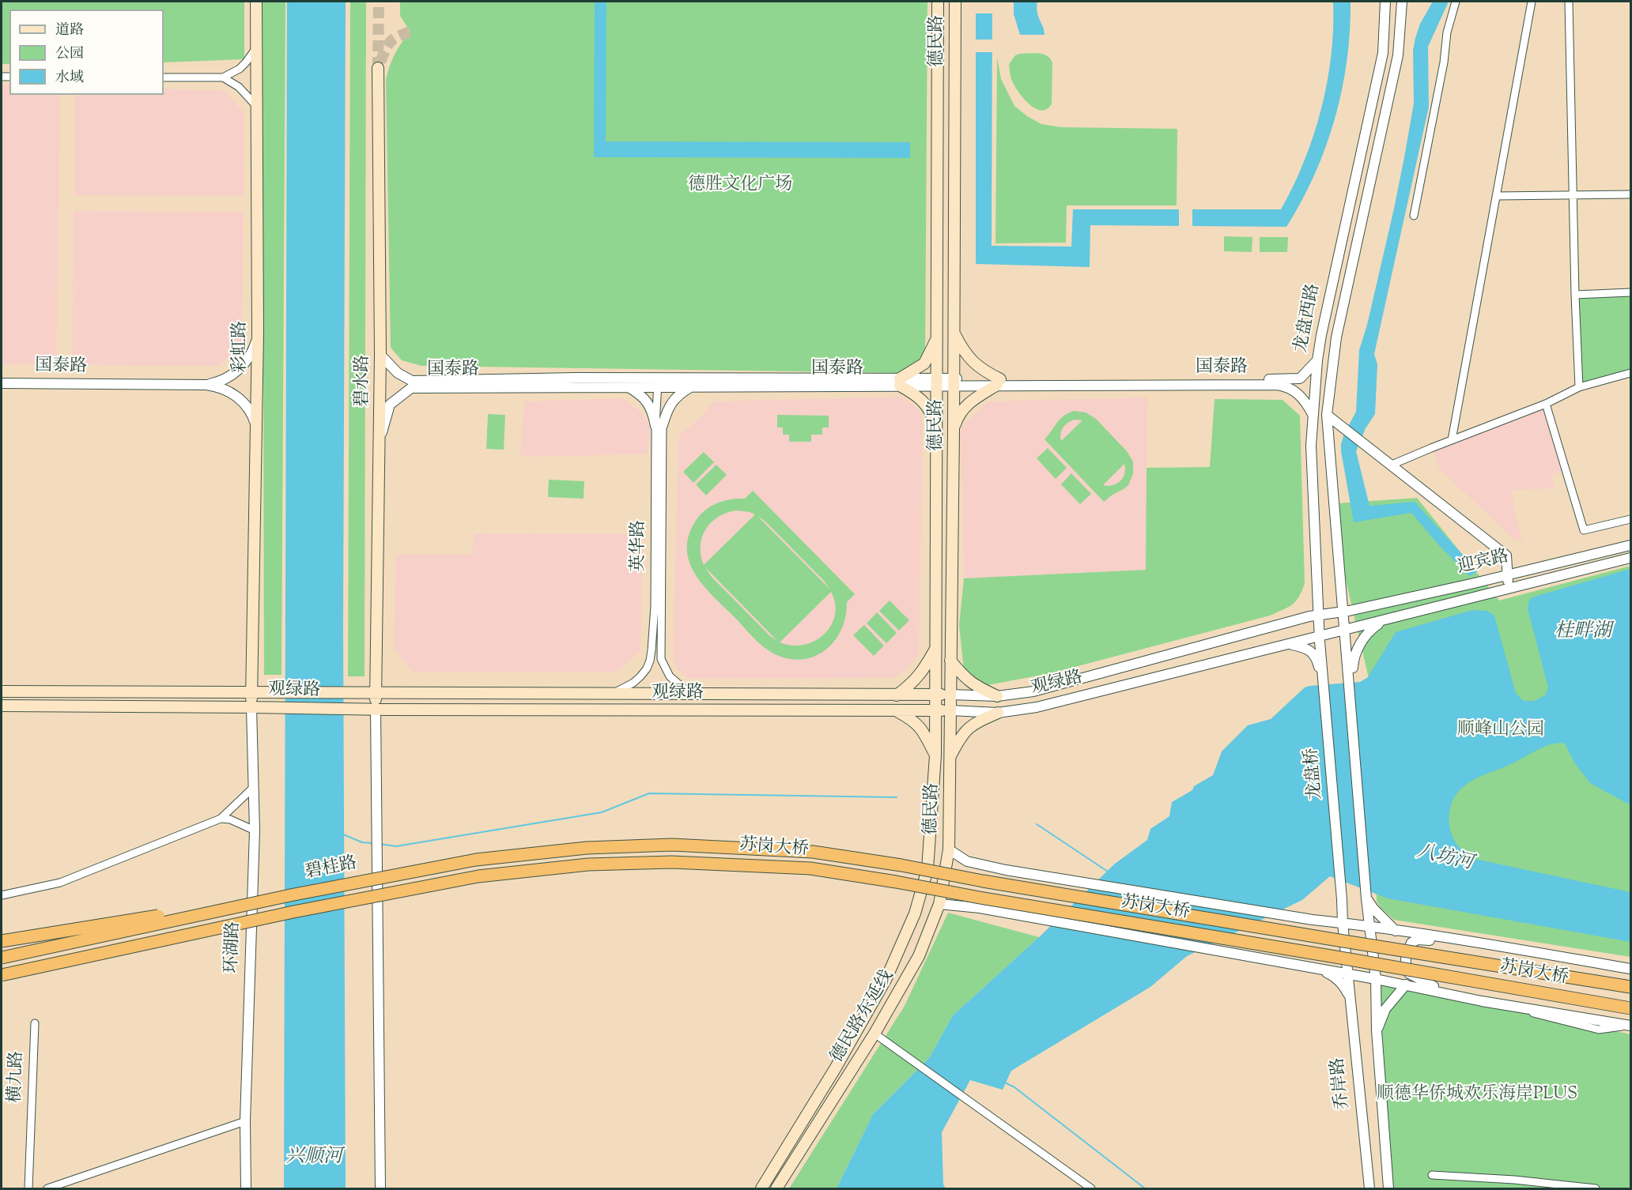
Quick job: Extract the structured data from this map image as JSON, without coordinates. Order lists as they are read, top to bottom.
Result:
{
  "streets": {
    "highway": ["苏岗大桥", "碧桂路"],
    "main road": [
      "德民路",
      "彩虹路",
      "碧水路",
      "观绿路",
      "德民路东延线"
    ],
    "street": [
      "龙盘西路",
      "国泰路",
      "英华路",
      "迎宾路",
      "龙盘桥",
      "环湖路",
      "横九路",
      "乔岸路"
    ]
  },
  "crossings": [
    ["德民路", "国泰路"],
    ["德民路", "观绿路"],
    ["德民路", "德民路东延线"],
    ["龙盘西路", "国泰路"],
    ["龙盘西路", "迎宾路"],
    ["龙盘西路", "观绿路"],
    ["龙盘西路", "龙盘桥"],
    ["彩虹路", "国泰路"],
    ["彩虹路", "观绿路"],
    ["彩虹路", "环湖路"],
    ["国泰路", "碧水路"],
    ["国泰路", "英华路"],
    ["国泰路", "德民路东延线"],
    ["碧水路", "观绿路"],
    ["英华路", "观绿路"],
    ["迎宾路", "观绿路"],
    ["观绿路", "龙盘桥"],
    ["观绿路", "环湖路"],
    ["观绿路", "德民路东延线"],
    ["龙盘桥", "乔岸路"],
    ["苏岗大桥", "碧桂路"]
  ],
  "water": ["桂畔湖", "八坊河", "兴顺河"],
  "parks": ["德胜文化广场", "顺峰山公园", "顺德华侨城欢乐海岸PLUS"],
  "legend": ["道路", "公园", "水域"]
}
